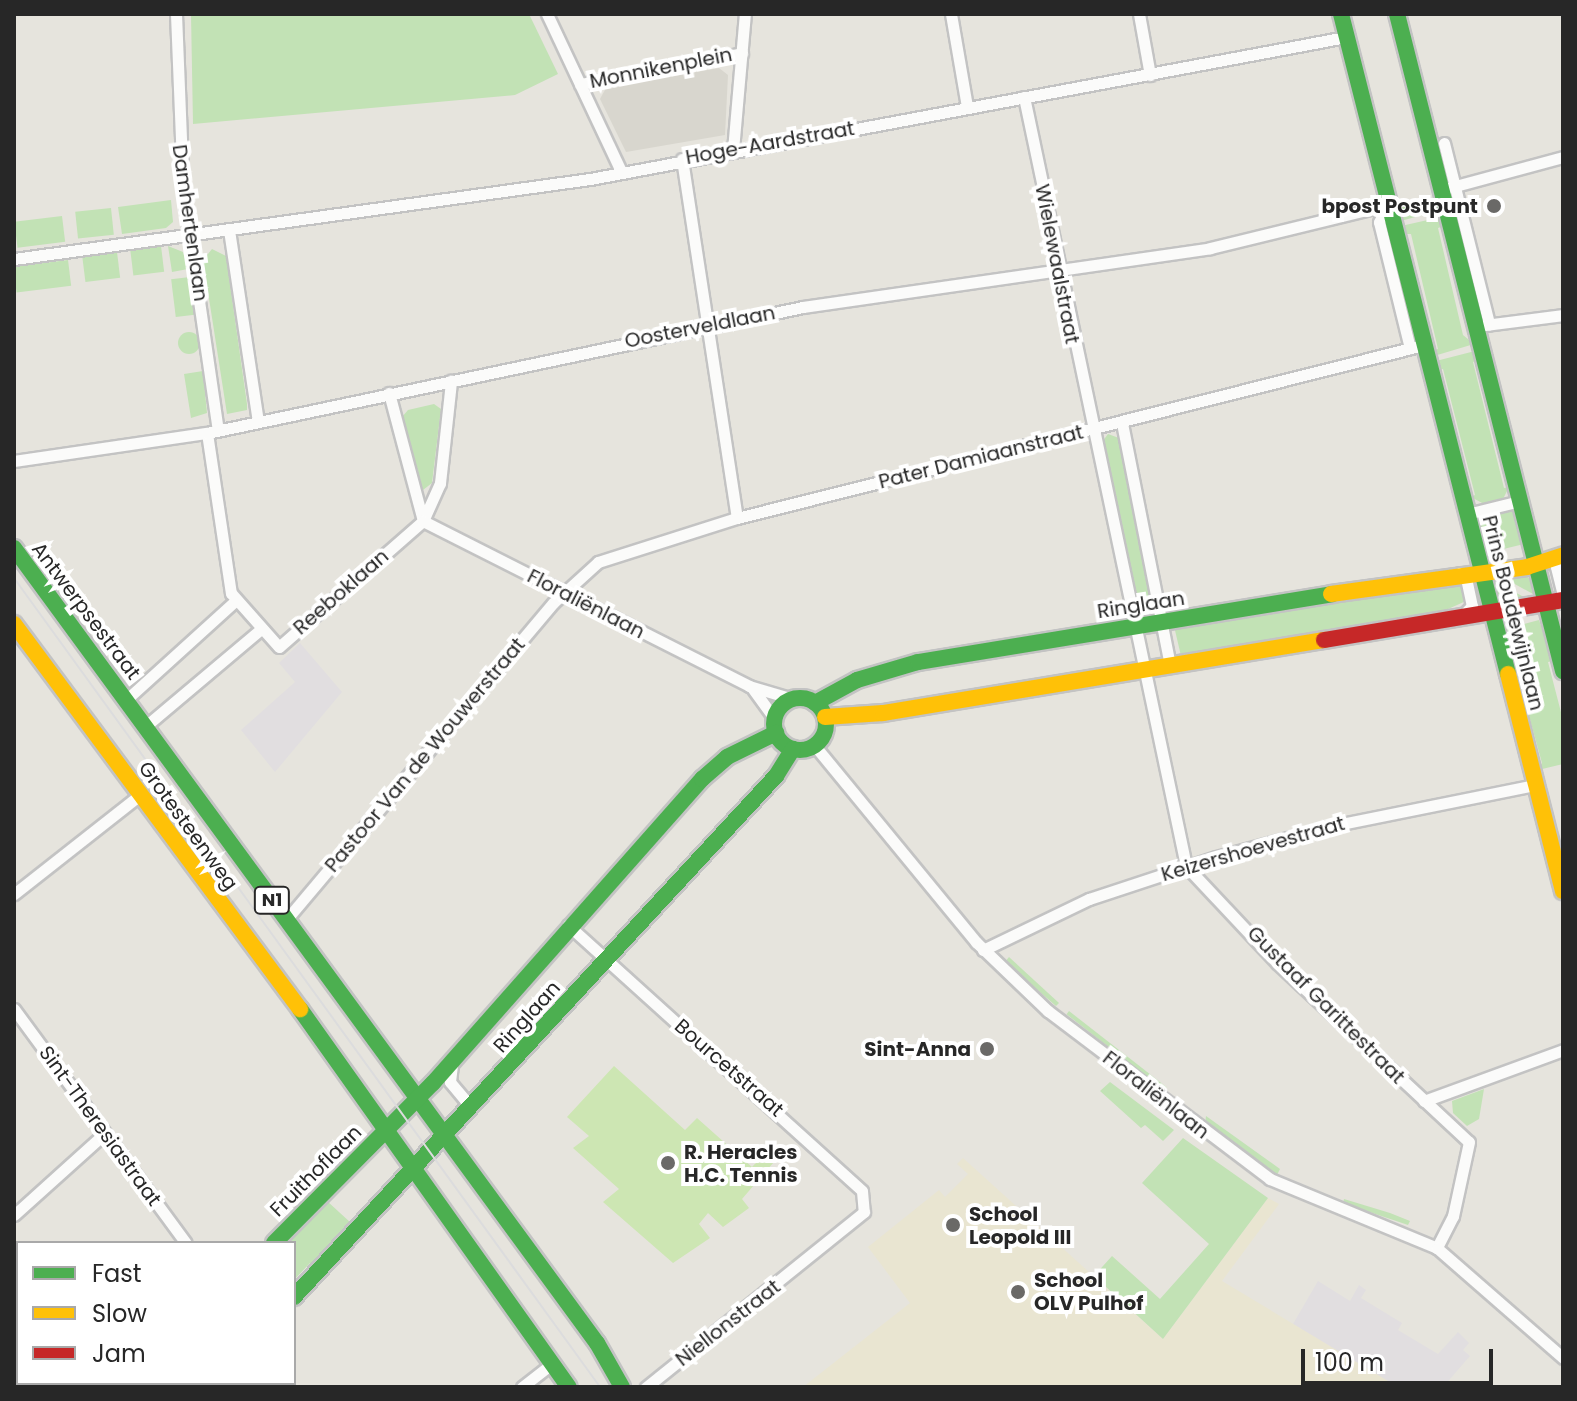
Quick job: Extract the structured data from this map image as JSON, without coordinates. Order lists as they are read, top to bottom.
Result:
{
  "streets": {
    "main road": [
      "Ringlaan",
      "Antwerpsestraat",
      "Prins Boudewijnlaan",
      "Grotesteenweg",
      "N1",
      "Fruithoflaan"
    ],
    "street": [
      "Monnikenplein",
      "Hoge-Aardstraat",
      "Damhertenlaan",
      "Wielewaalstraat",
      "Oosterveldlaan",
      "Pater Damiaanstraat",
      "Reeboklaan",
      "Floraliënlaan",
      "Pastoor Van de Wouwerstraat",
      "Keizershoevestraat",
      "Gustaaf Garittestraat",
      "Bourcetstraat",
      "Sint-Theresiastraat",
      "Niellonstraat"
    ]
  },
  "crossings": [
    ["Monnikenplein", "Hoge-Aardstraat"],
    ["Hoge-Aardstraat", "Damhertenlaan"],
    ["Hoge-Aardstraat", "Wielewaalstraat"],
    ["Hoge-Aardstraat", "Prins Boudewijnlaan"],
    ["Damhertenlaan", "Oosterveldlaan"],
    ["Damhertenlaan", "Reeboklaan"],
    ["Wielewaalstraat", "Oosterveldlaan"],
    ["Wielewaalstraat", "Pater Damiaanstraat"],
    ["Wielewaalstraat", "Ringlaan"],
    ["Wielewaalstraat", "Keizershoevestraat"],
    ["Wielewaalstraat", "Gustaaf Garittestraat"],
    ["Oosterveldlaan", "Prins Boudewijnlaan"],
    ["Pater Damiaanstraat", "Floraliënlaan"],
    ["Pater Damiaanstraat", "Prins Boudewijnlaan"],
    ["Pater Damiaanstraat", "Pastoor Van de Wouwerstraat"],
    ["Reeboklaan", "Floraliënlaan"],
    ["Floraliënlaan", "Ringlaan"],
    ["Floraliënlaan", "Pastoor Van de Wouwerstraat"],
    ["Floraliënlaan", "Keizershoevestraat"],
    ["Floraliënlaan", "Gustaaf Garittestraat"],
    ["Ringlaan", "Prins Boudewijnlaan"],
    ["Ringlaan", "Grotesteenweg"],
    ["Ringlaan", "N1"],
    ["Ringlaan", "Bourcetstraat"],
    ["Ringlaan", "Fruithoflaan"],
    ["Antwerpsestraat", "Grotesteenweg"],
    ["Prins Boudewijnlaan", "Keizershoevestraat"],
    ["Pastoor Van de Wouwerstraat", "Grotesteenweg"],
    ["Grotesteenweg", "N1"],
    ["Grotesteenweg", "Fruithoflaan"],
    ["Keizershoevestraat", "Gustaaf Garittestraat"],
    ["N1", "Fruithoflaan"],
    ["Bourcetstraat", "Niellonstraat"]
  ],
  "places": [
    "bpost Postpunt",
    "Sint-Anna",
    "R. Heracles H.C. Tennis",
    "School Leopold III",
    "School OLV Pulhof"
  ],
  "legend": ["Fast", "Slow", "Jam"],
  "scale_bar": "100 m"
}
